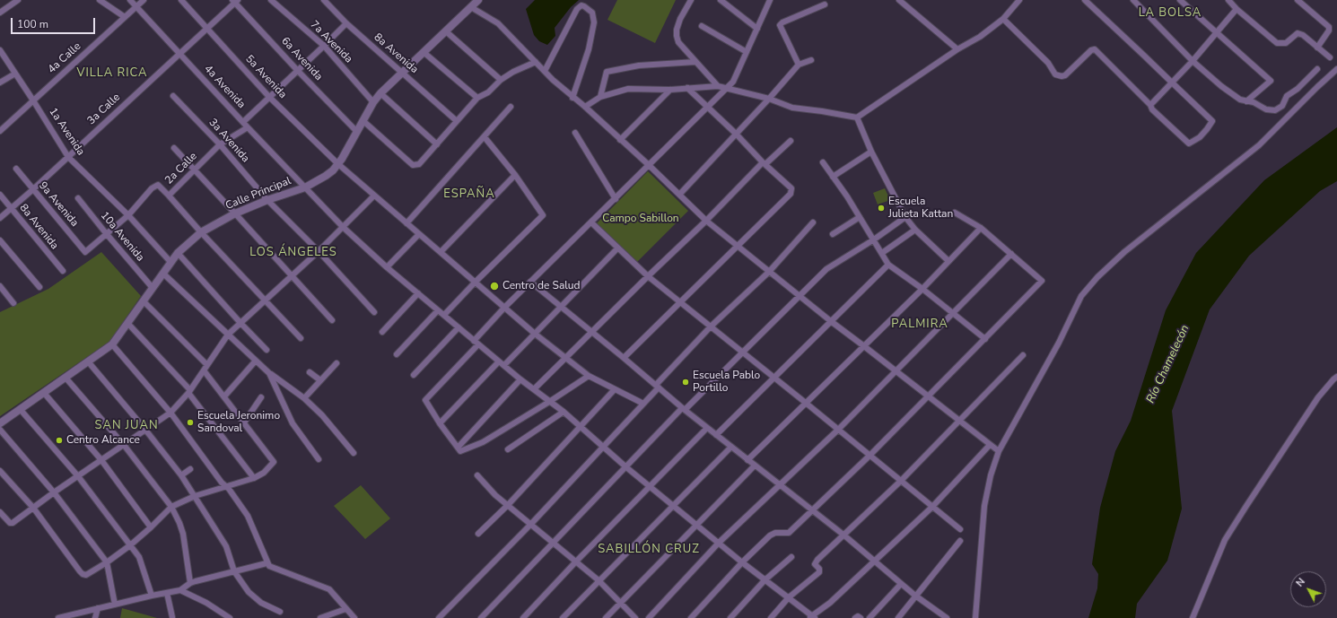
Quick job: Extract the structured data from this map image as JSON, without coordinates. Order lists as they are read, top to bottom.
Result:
{
  "streets": {
    "street": [
      "7a Avenida",
      "8a Avenida",
      "4a Calle",
      "6a Avenida",
      "5a Avenida",
      "4a Avenida",
      "3a Calle",
      "1a Avenida",
      "3a Avenida",
      "2a Calle",
      "Calle Principal",
      "9a Avenida",
      "10a Avenida"
    ]
  },
  "crossings": [
    ["7a Avenida", "Calle Principal"],
    ["8a Avenida", "3a Calle"],
    ["8a Avenida", "Calle Principal"],
    ["4a Calle", "4a Avenida"],
    ["4a Calle", "1a Avenida"],
    ["6a Avenida", "3a Calle"],
    ["6a Avenida", "Calle Principal"],
    ["5a Avenida", "3a Calle"],
    ["5a Avenida", "Calle Principal"],
    ["4a Avenida", "3a Calle"],
    ["4a Avenida", "2a Calle"],
    ["4a Avenida", "Calle Principal"],
    ["3a Calle", "1a Avenida"],
    ["3a Calle", "9a Avenida"],
    ["1a Avenida", "2a Calle"],
    ["1a Avenida", "Calle Principal"],
    ["3a Avenida", "2a Calle"],
    ["3a Avenida", "Calle Principal"],
    ["2a Calle", "9a Avenida"],
    ["2a Calle", "10a Avenida"],
    ["Calle Principal", "10a Avenida"]
  ],
  "districts": [
    "LA BOLSA",
    "VILLA RICA",
    "ESPAÑA",
    "LOS ÁNGELES",
    "PALMIRA",
    "SAN JUAN",
    "SABILLÓN CRUZ"
  ],
  "water": ["Río Chamelecón"],
  "parks": ["Campo Sabillon"],
  "places": [
    "Escuela Julieta Kattan",
    "Centro de Salud",
    "Escuela Pablo Portillo",
    "Escuela Jeronimo Sandoval",
    "Centro Alcance"
  ],
  "scale_bar": "100 m",
  "north": "top left"
}
